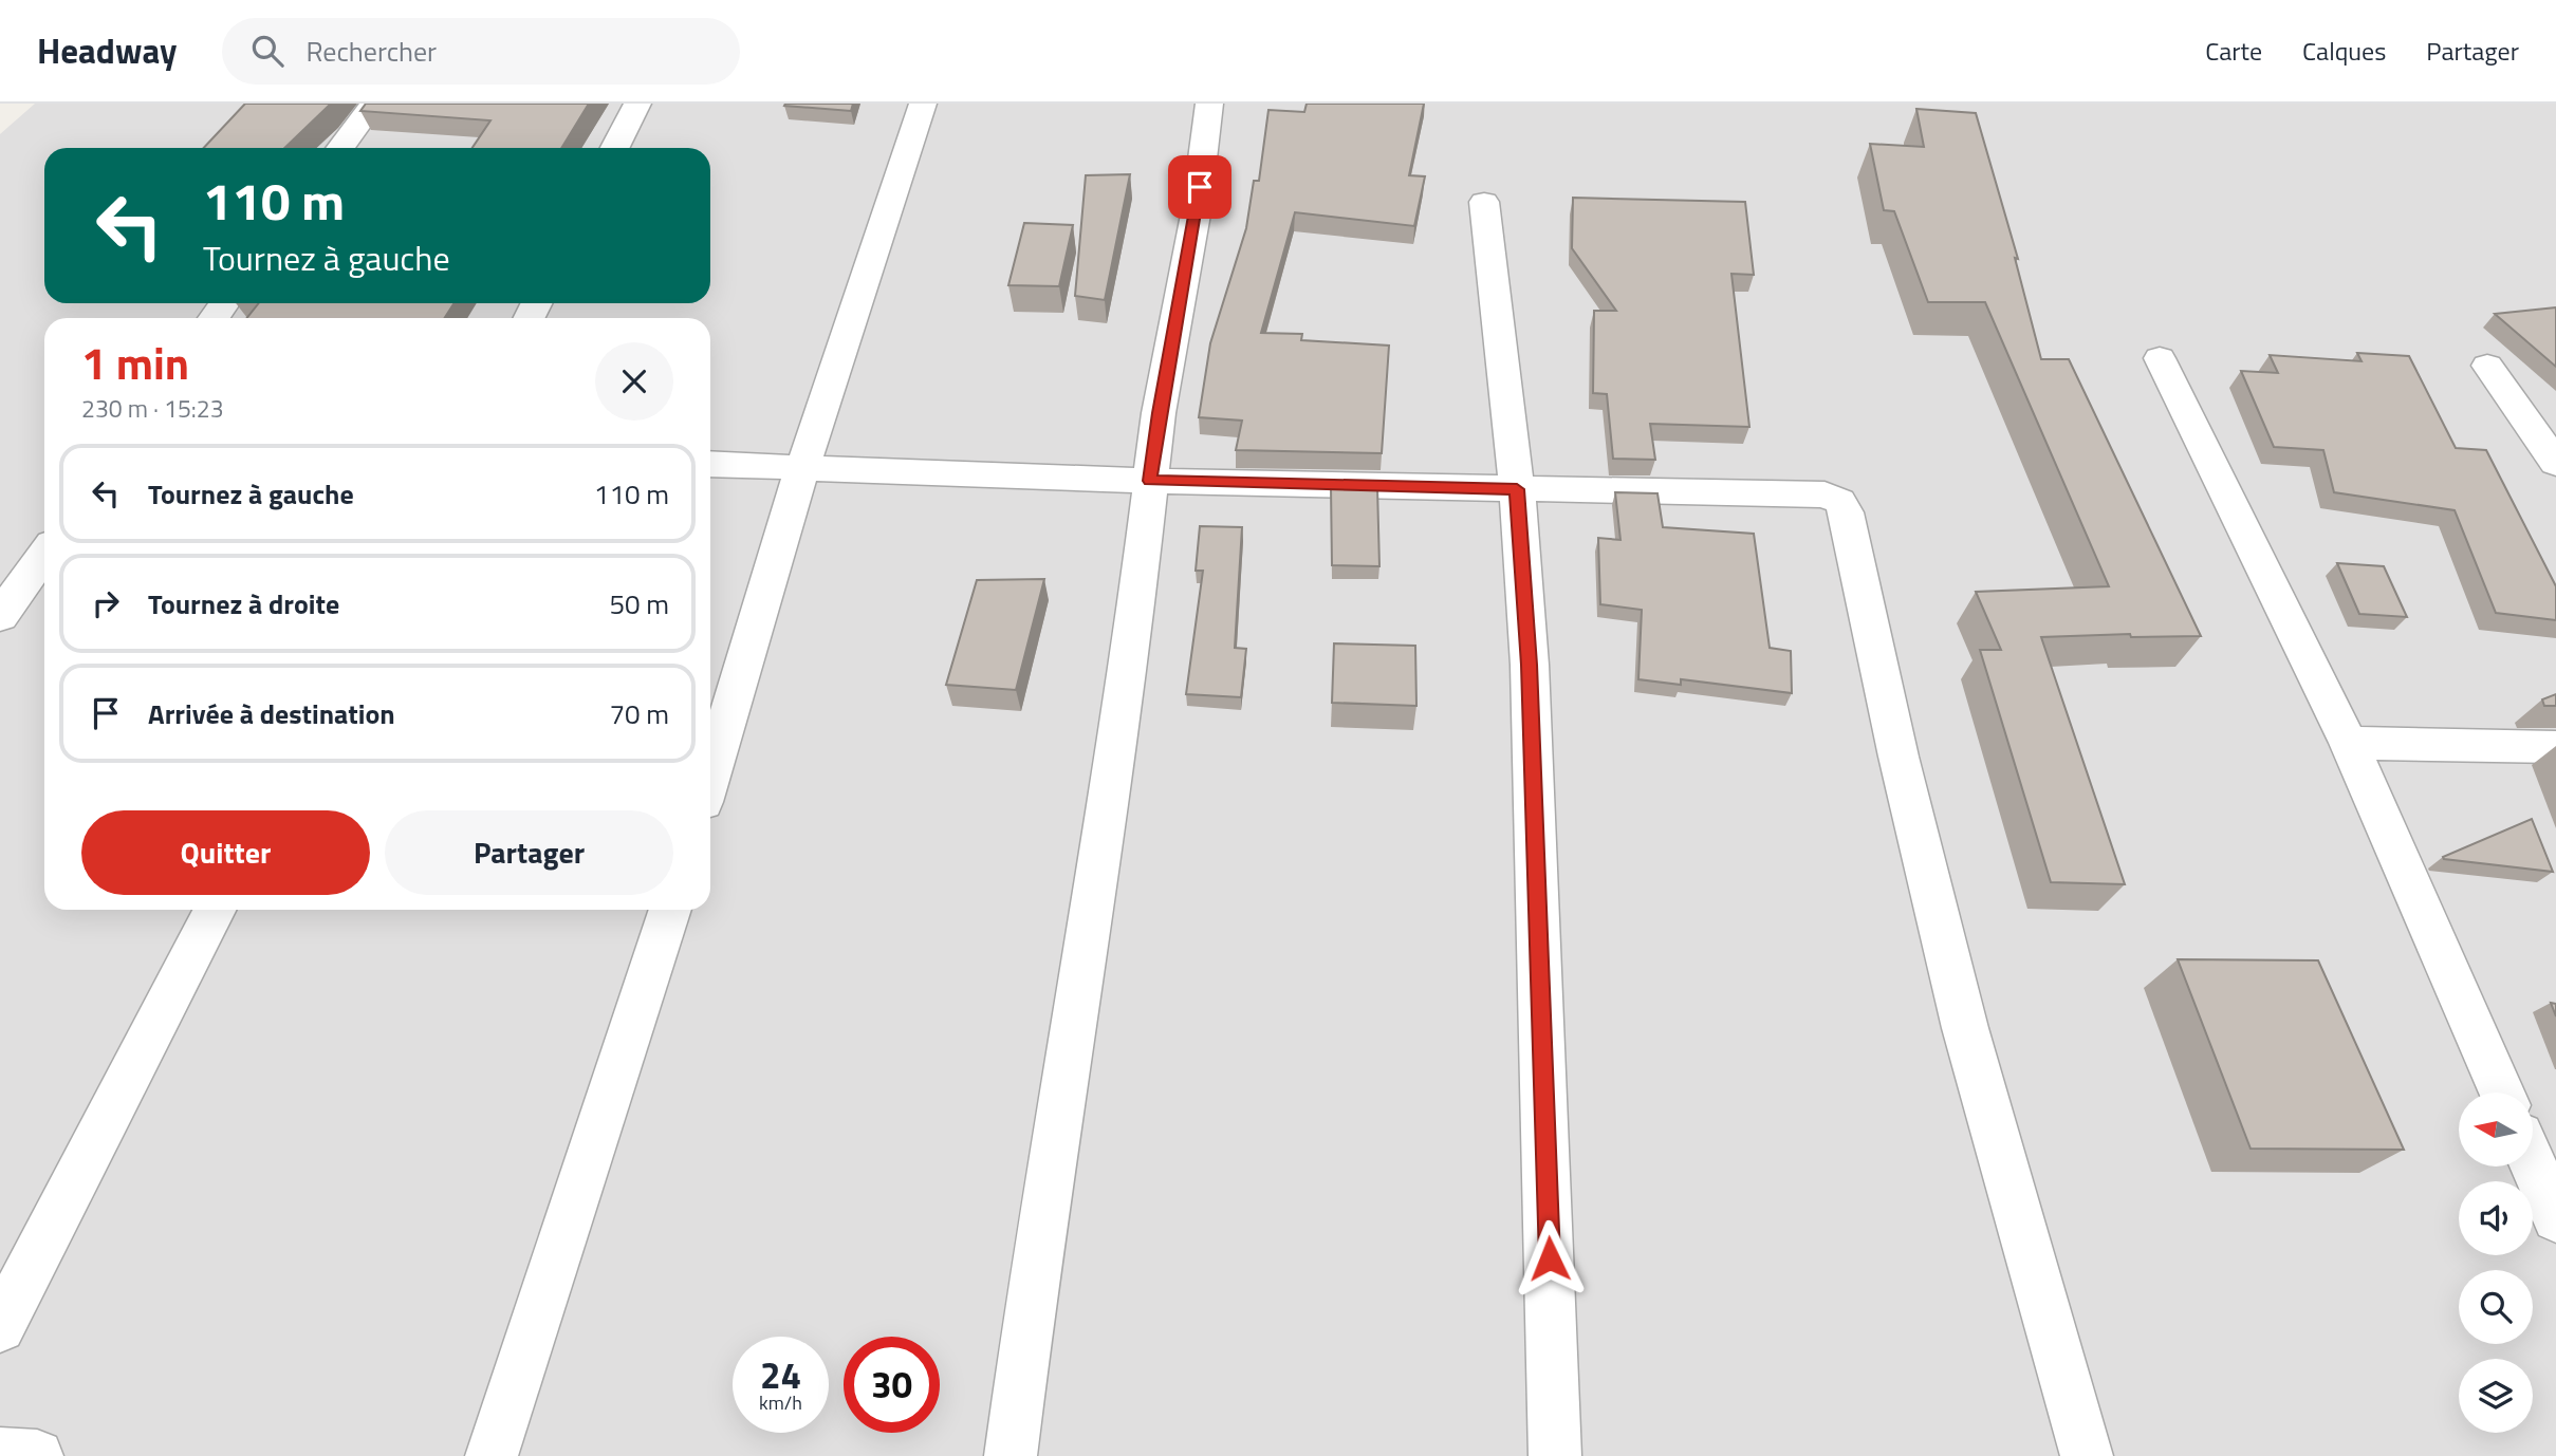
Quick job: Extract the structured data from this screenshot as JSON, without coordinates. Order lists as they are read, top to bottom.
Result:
{
  "north": "left",
  "page": {
    "header": "Headway",
    "search": "Rechercher",
    "nav": ["Carte", "Calques", "Partager"],
    "turn": ["110 m", "Tournez à gauche"],
    "heading": ["1 min", "230 m · 15:23"],
    "list": [
      {
        "name": "Tournez à gauche",
        "value": "110 m"
      },
      {
        "name": "Tournez à droite",
        "value": "50 m"
      },
      {
        "name": "Arrivée à destination",
        "value": "70 m"
      }
    ],
    "buttons": ["Quitter", "Partager"],
    "speed": "24 km/h",
    "limit": "30"
  }
}
